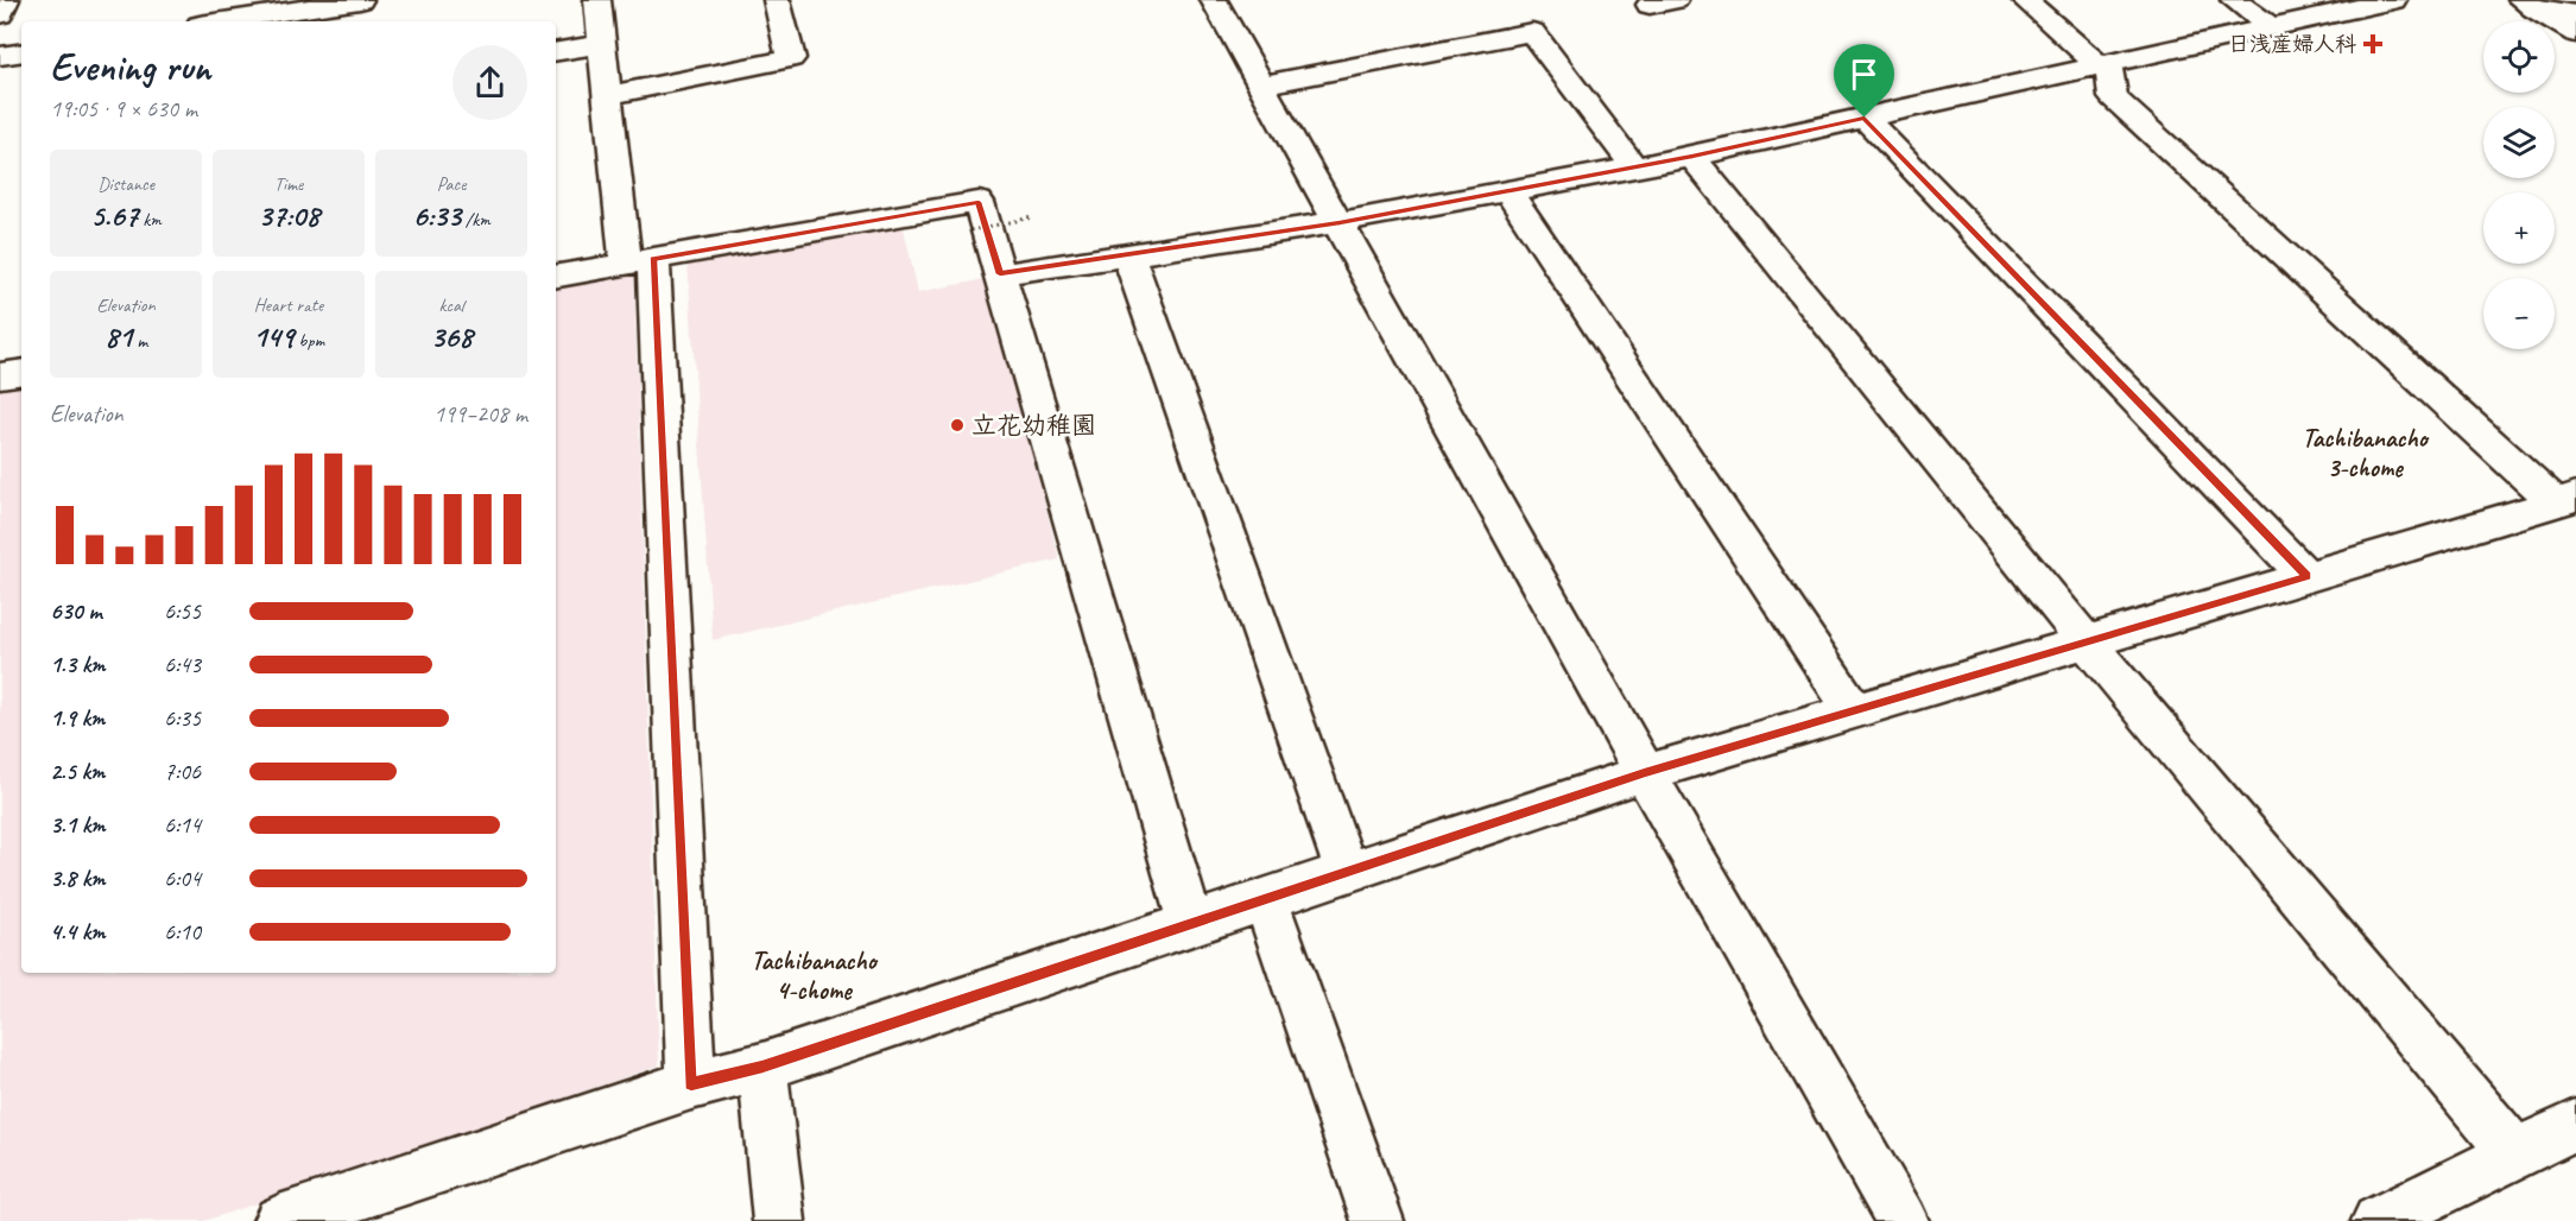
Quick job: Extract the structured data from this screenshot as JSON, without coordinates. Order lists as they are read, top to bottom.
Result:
{
  "districts": ["Tachibanacho 3-chome", "Tachibanacho 4-chome"],
  "places": {
    "health": ["日浅産婦人科"],
    "other": ["立花幼稚園"]
  },
  "page": {
    "map_buttons": ["+", "−"],
    "heading": ["Evening run", "19:05 · 9 × 630 m"],
    "stats": [
      ["Distance", "5.67 km"],
      ["Time", "37:08"],
      ["Pace", "6:33 /km"],
      ["Elevation", "81 m"],
      ["Heart rate", "149 bpm"],
      ["kcal", "368"]
    ],
    "chart": ["Elevation", "199–208 m"],
    "list": [
      {
        "name": "630 m",
        "note": "6:55"
      },
      {
        "name": "1.3 km",
        "note": "6:43"
      },
      {
        "name": "1.9 km",
        "note": "6:35"
      },
      {
        "name": "2.5 km",
        "note": "7:06"
      },
      {
        "name": "3.1 km",
        "note": "6:14"
      },
      {
        "name": "3.8 km",
        "note": "6:04"
      },
      {
        "name": "4.4 km",
        "note": "6:10"
      }
    ]
  }
}
